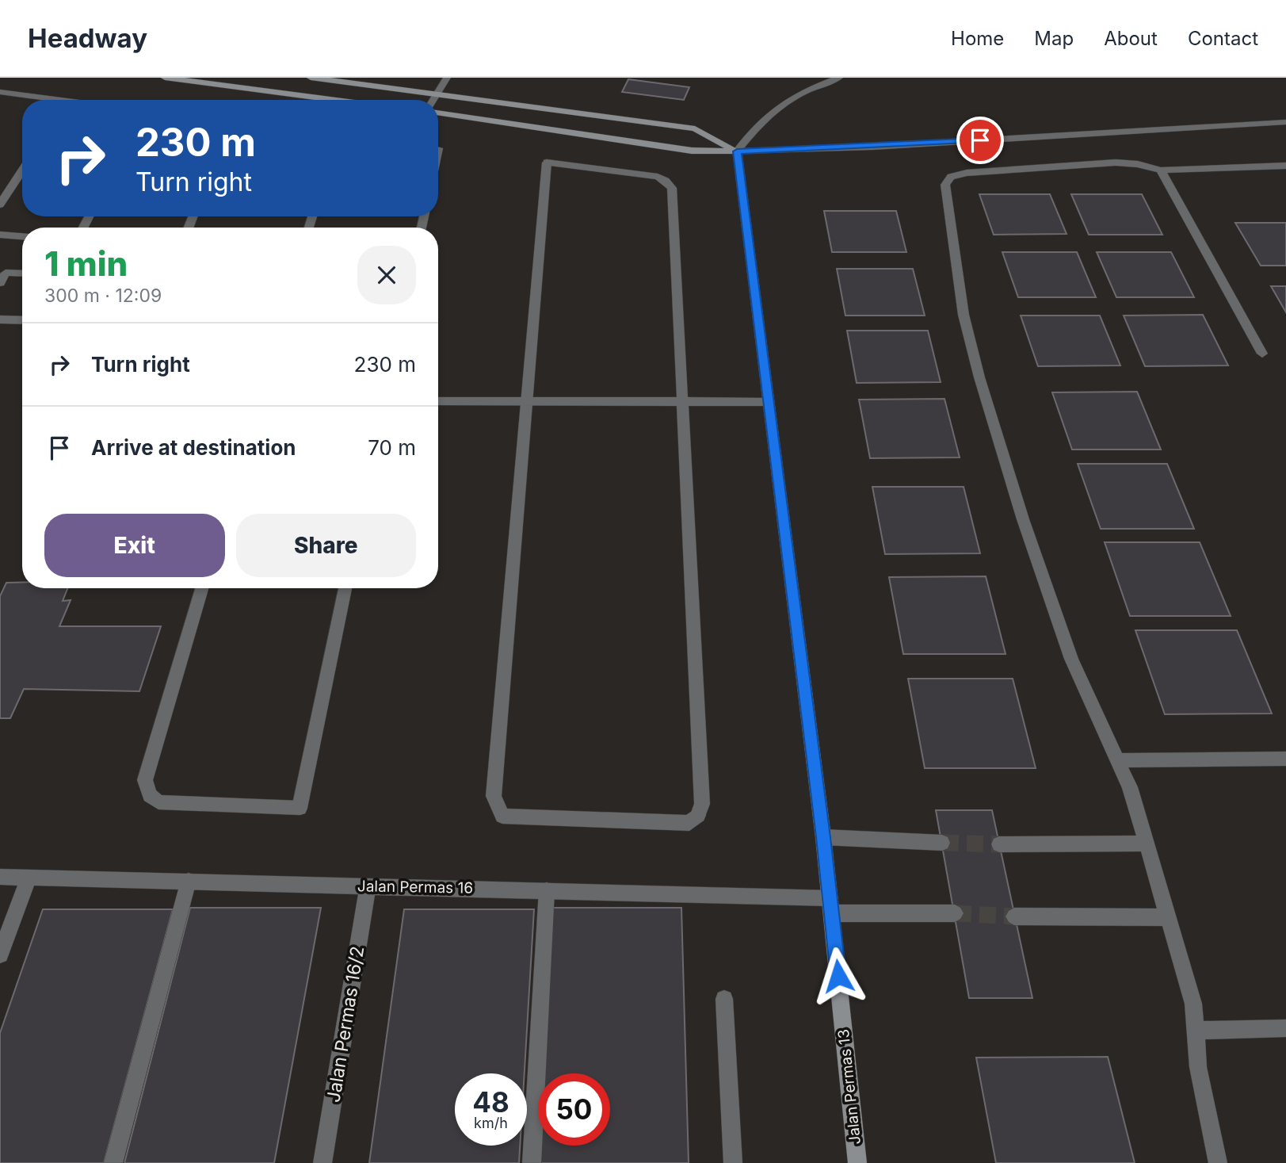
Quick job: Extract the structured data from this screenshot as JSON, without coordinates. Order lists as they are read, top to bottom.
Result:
{
  "streets": {
    "main road": ["Jalan Permas 13"],
    "street": ["Jalan Permas 16", "Jalan Permas 16/2"]
  },
  "crossings": [
    ["Jalan Permas 16", "Jalan Permas 16/2"],
    ["Jalan Permas 16", "Jalan Permas 13"]
  ],
  "page": {
    "header": "Headway",
    "nav": [
      "Home",
      "Map",
      "About",
      "Contact"
    ],
    "turn": ["230 m", "Turn right"],
    "heading": ["1 min", "300 m · 12:09"],
    "list": [
      {
        "name": "Turn right",
        "value": "230 m"
      },
      {
        "name": "Arrive at destination",
        "value": "70 m"
      }
    ],
    "buttons": ["Exit", "Share"],
    "speed": "48 km/h",
    "limit": "50"
  }
}
